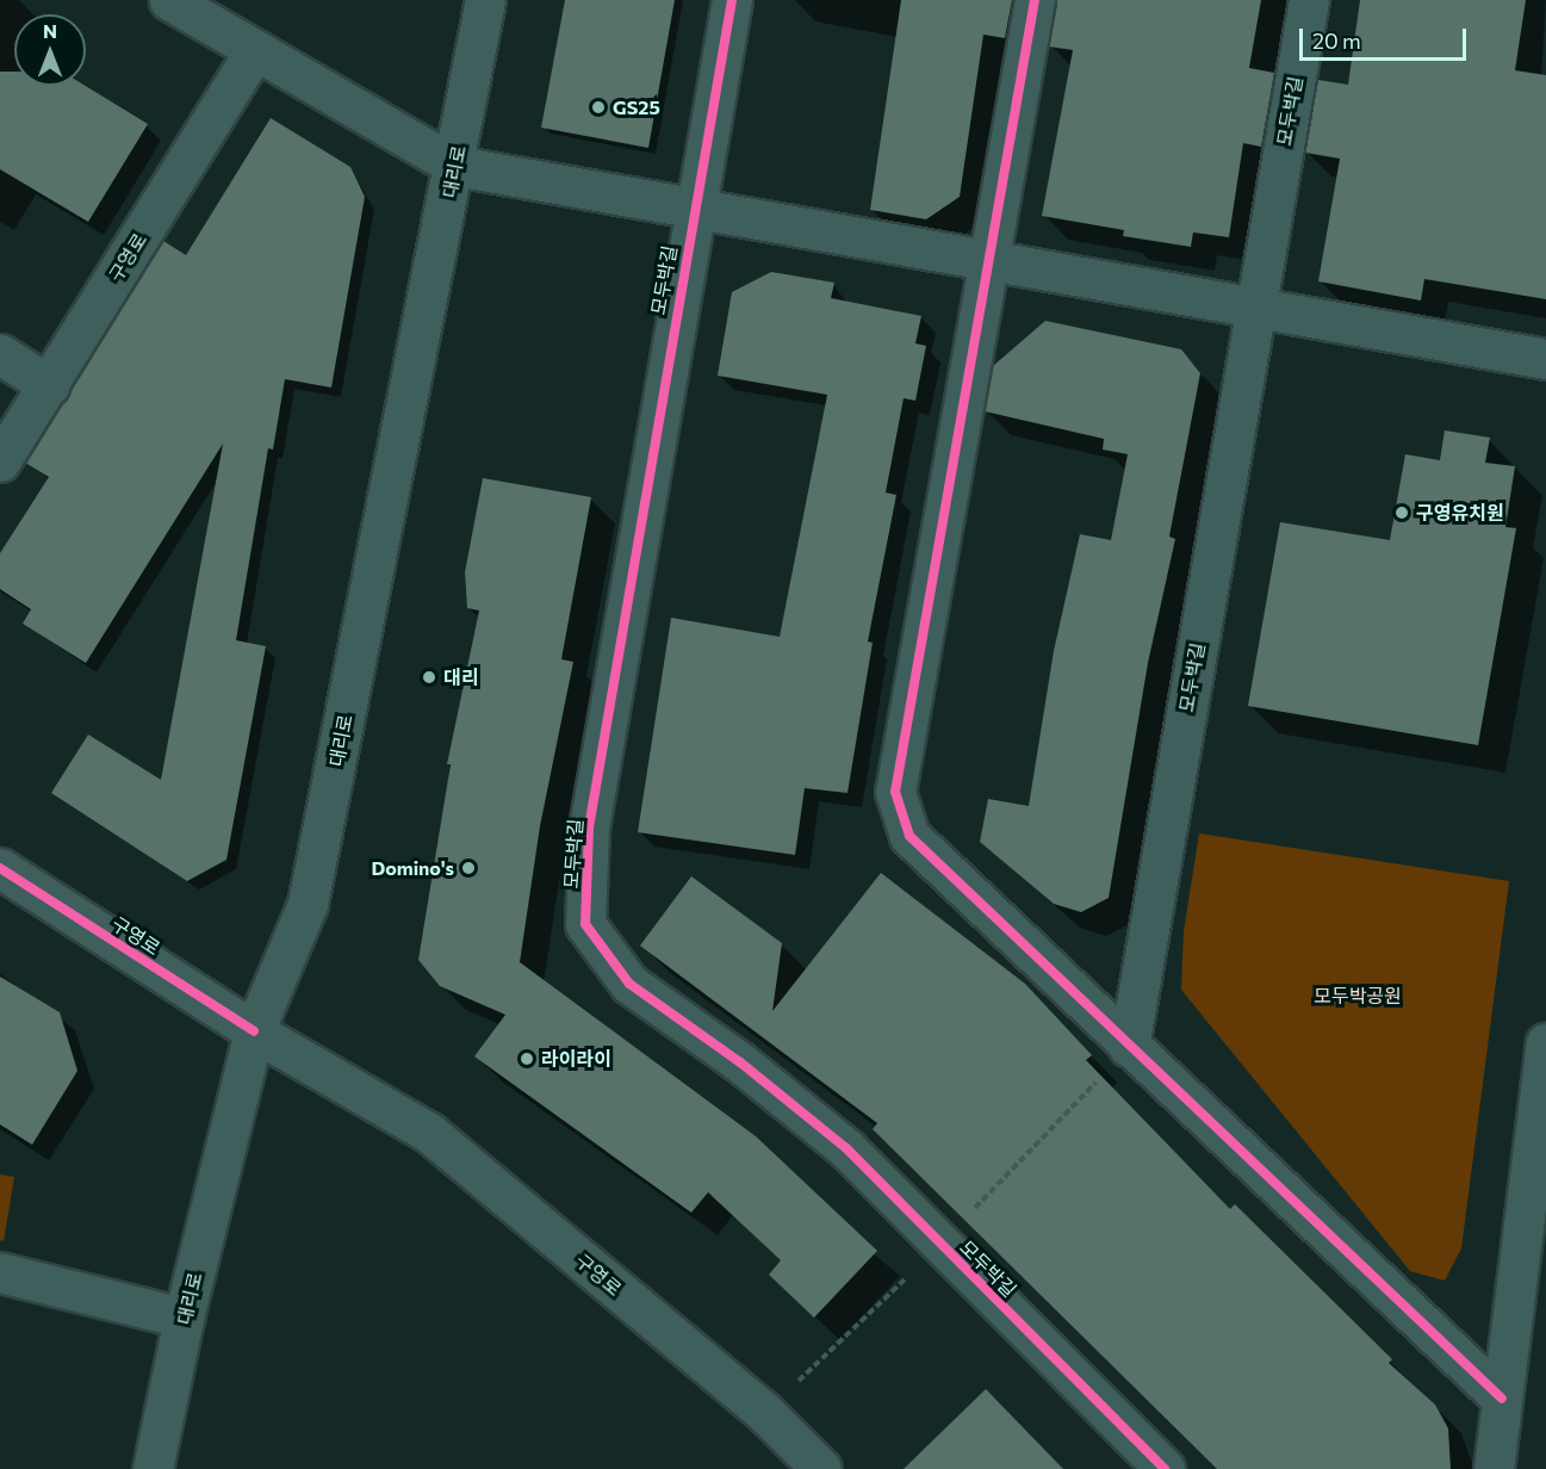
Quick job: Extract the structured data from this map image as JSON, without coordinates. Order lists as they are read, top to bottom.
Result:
{
  "streets": {
    "street": ["모두박길", "대리로", "구영로"]
  },
  "crossings": [
    ["대리로", "구영로"]
  ],
  "parks": ["모두박공원"],
  "places": [
    "GS25",
    "구영유치원",
    "대리",
    "Domino's",
    "라이라이"
  ],
  "scale_bar": "20 m",
  "north": "top"
}
